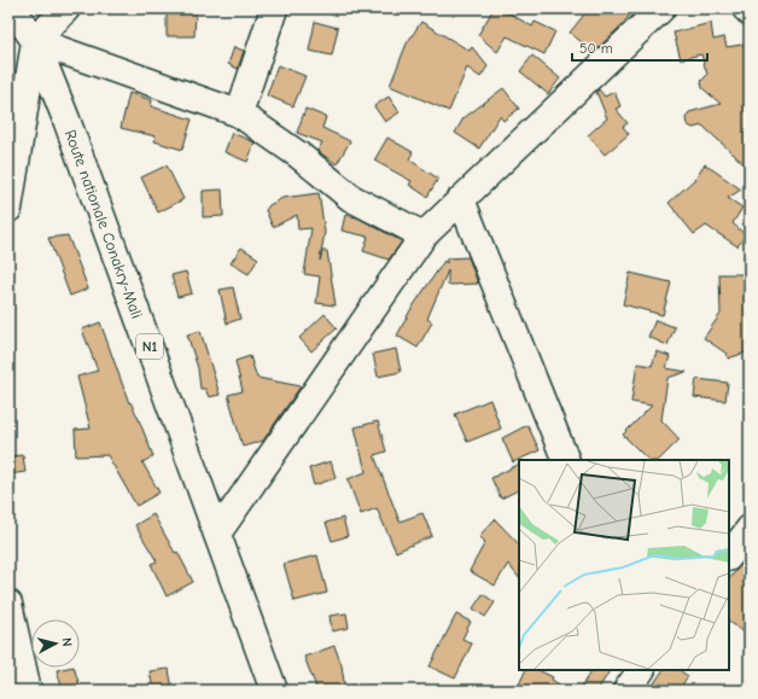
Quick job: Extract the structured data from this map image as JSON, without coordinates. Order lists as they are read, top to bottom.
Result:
{
  "streets": {
    "main road": ["Route nationale Conakry-Mali", "N1"]
  },
  "scale_bar": "50 m",
  "north": "right"
}
